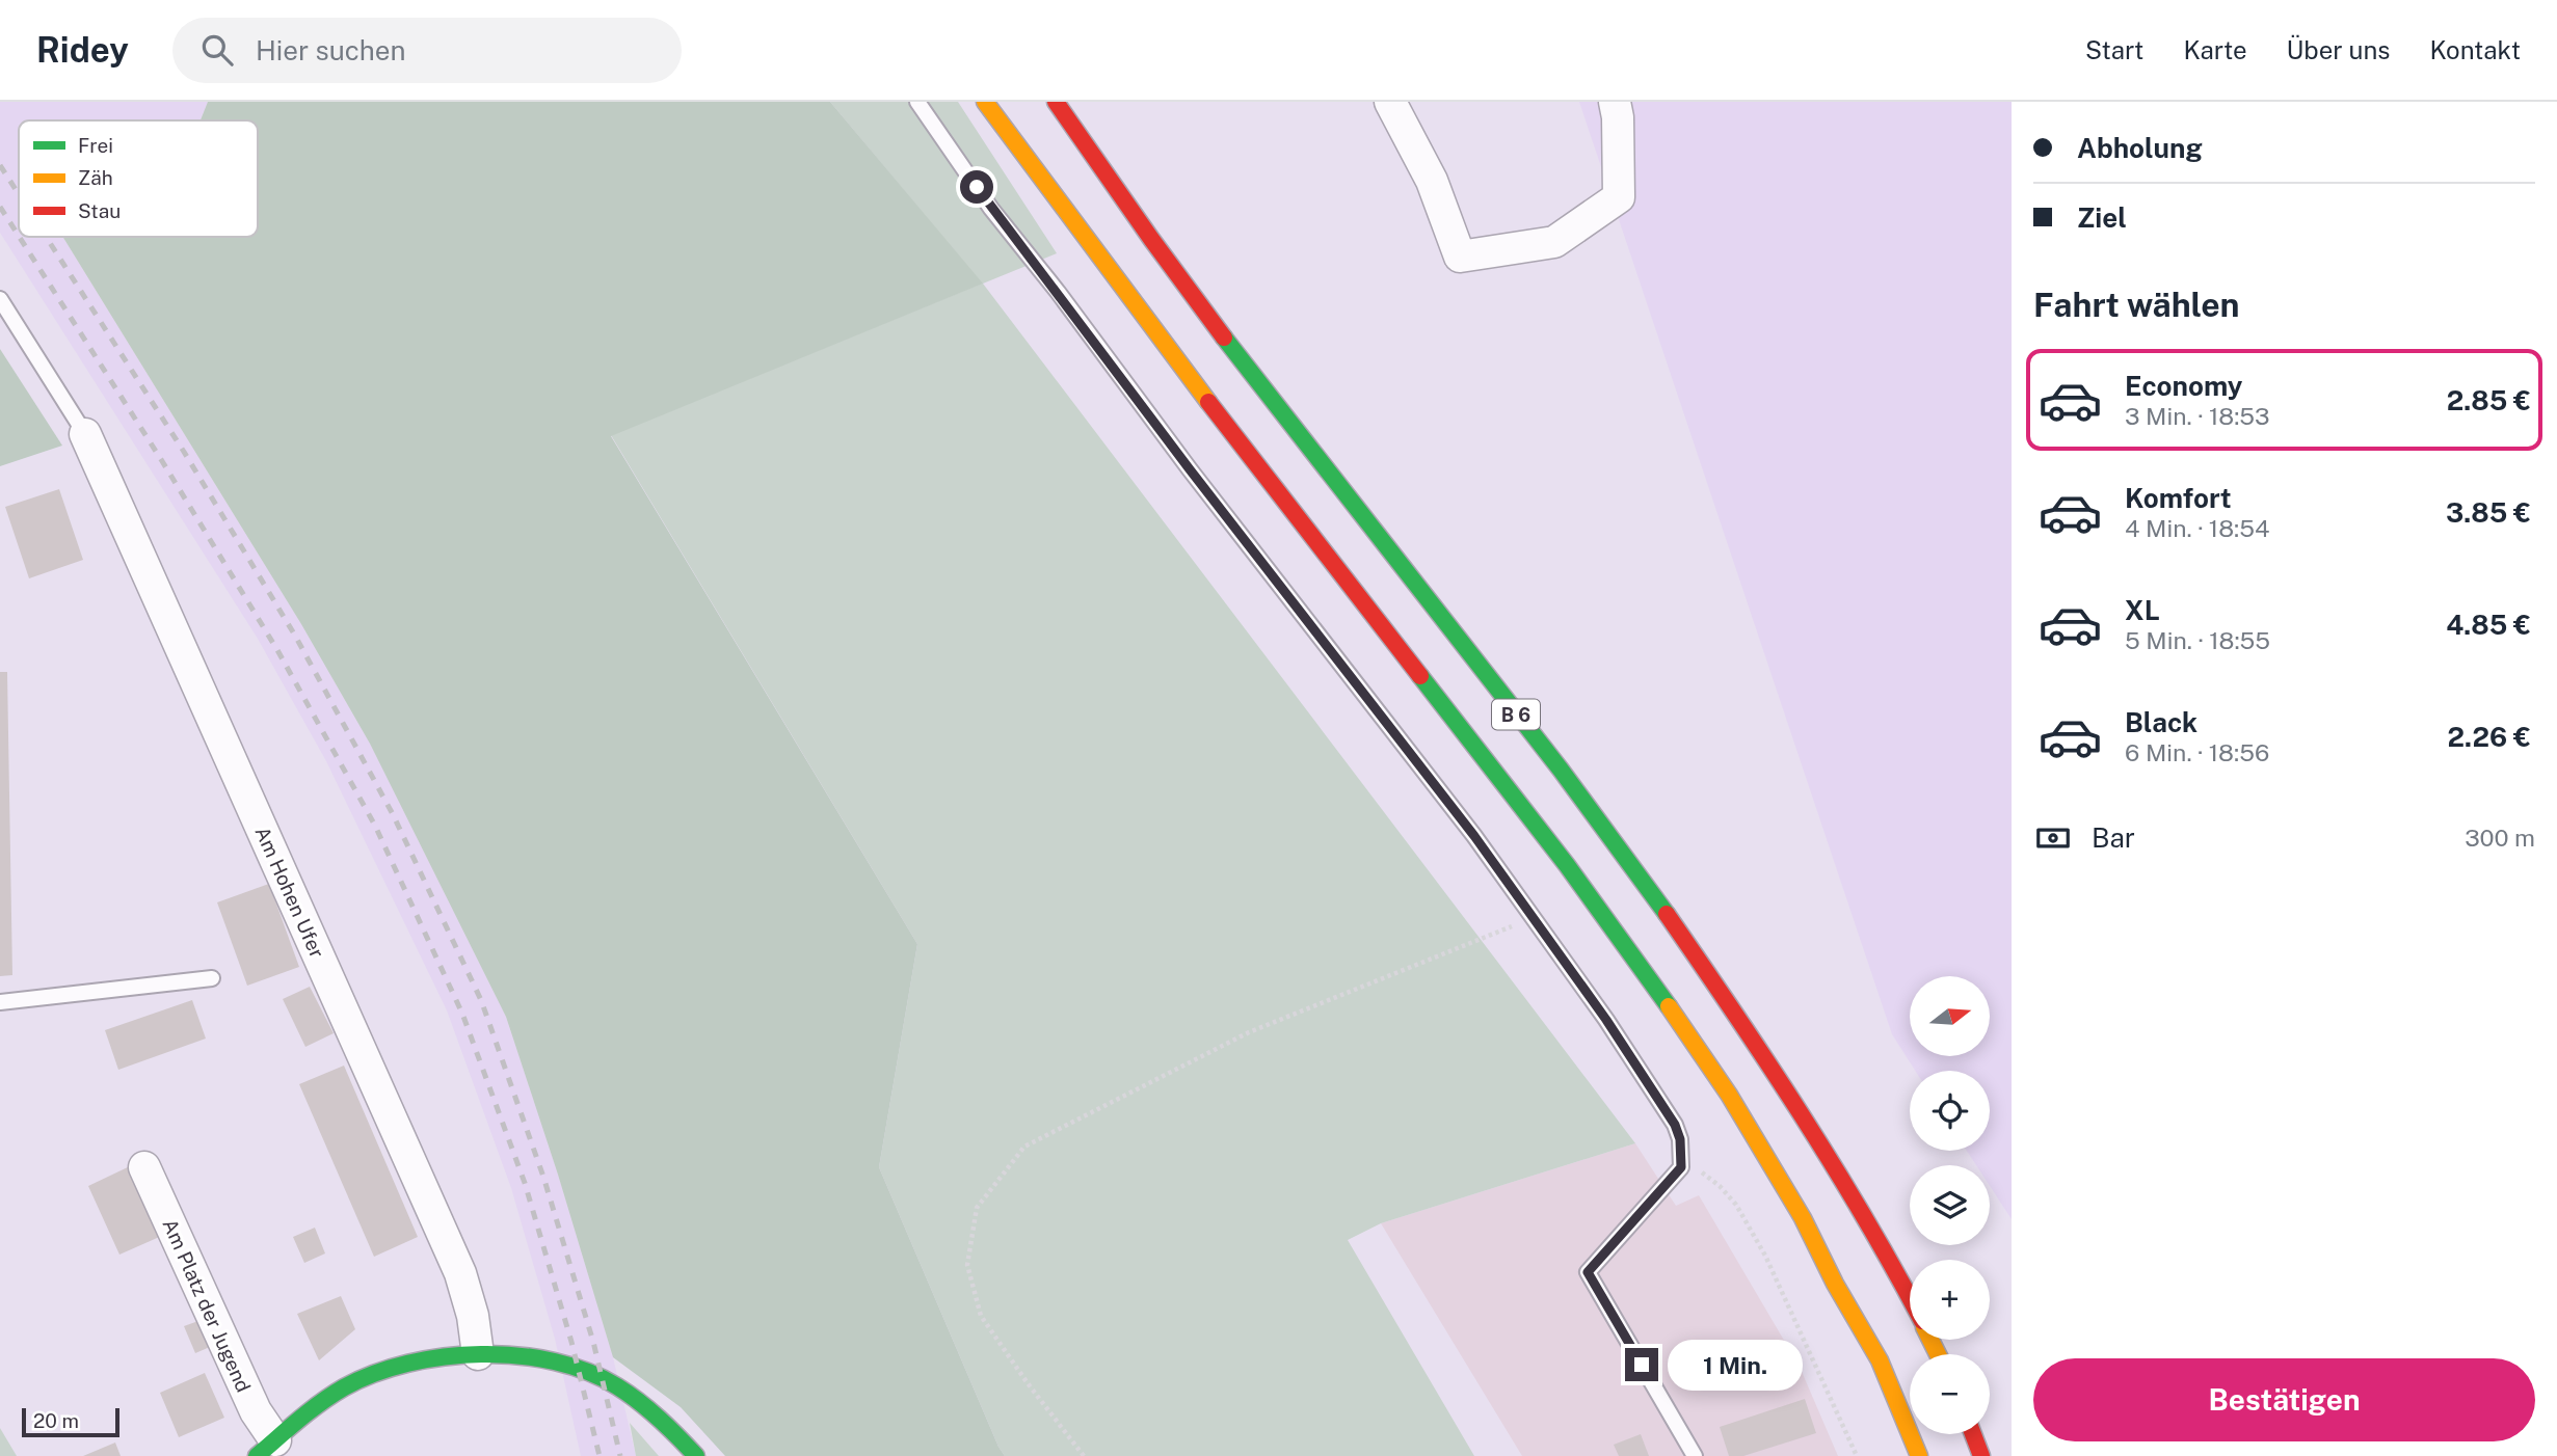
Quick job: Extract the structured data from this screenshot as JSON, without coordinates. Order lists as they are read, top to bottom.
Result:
{
  "streets": {
    "main road": ["B 6"],
    "street": ["Am Hohen Ufer", "Am Platz der Jugend"]
  },
  "legend": ["Frei", "Zäh", "Stau"],
  "scale_bar": "20 m",
  "north": "right",
  "page": {
    "header": "Ridey",
    "search": "Hier suchen",
    "nav": [
      "Start",
      "Karte",
      "Über uns",
      "Kontakt"
    ],
    "banner": ["Abholung", "Ziel"],
    "heading": "Fahrt wählen",
    "list": [
      {
        "name": "Economy",
        "note": "3 Min. · 18:53",
        "value": "2.85 €"
      },
      {
        "name": "Komfort",
        "note": "4 Min. · 18:54",
        "value": "3.85 €"
      },
      {
        "name": "XL",
        "note": "5 Min. · 18:55",
        "value": "4.85 €"
      },
      {
        "name": "Black",
        "note": "6 Min. · 18:56",
        "value": "2.26 €"
      }
    ],
    "pay": ["Bar", "300 m"],
    "map_buttons": ["+", "−"],
    "bubble": "1 Min.",
    "buttons": "Bestätigen",
    "scale": "20 m"
  }
}
